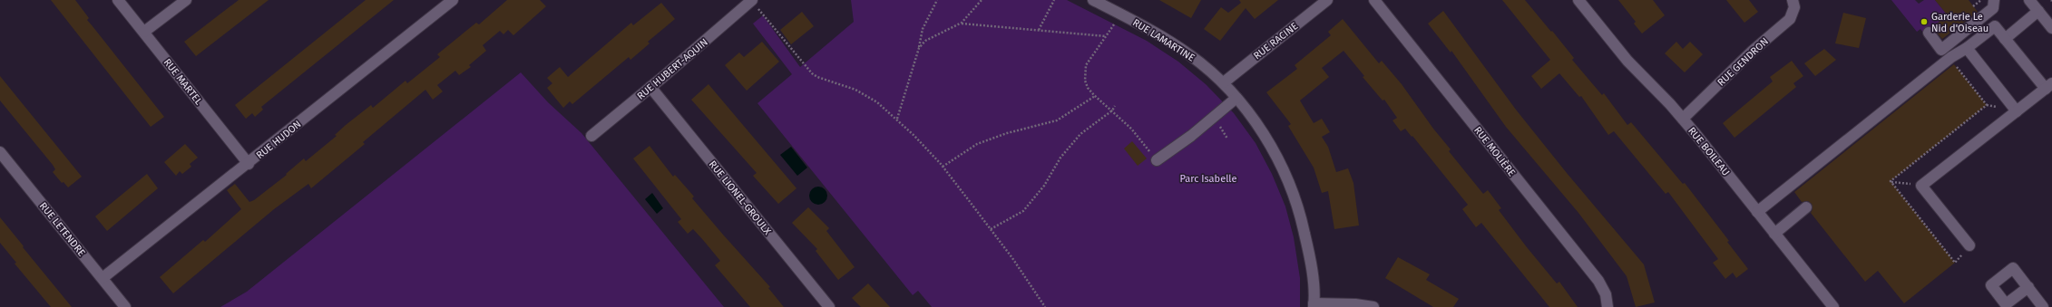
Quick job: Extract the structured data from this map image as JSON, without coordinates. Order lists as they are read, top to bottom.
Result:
{
  "streets": {
    "street": [
      "RUE LAMARTINE",
      "RUE RACINE",
      "RUE GENDRON",
      "RUE HUBERT-AQUIN",
      "RUE MARTEL",
      "RUE HUDON",
      "RUE MOLIÈRE",
      "RUE BOILEAU",
      "RUE LIONEL-GROULX",
      "RUE LETENDRE"
    ]
  },
  "crossings": [
    ["RUE LAMARTINE", "RUE RACINE"],
    ["RUE GENDRON", "RUE BOILEAU"],
    ["RUE HUBERT-AQUIN", "RUE LIONEL-GROULX"],
    ["RUE MARTEL", "RUE HUDON"],
    ["RUE HUDON", "RUE LETENDRE"]
  ],
  "parks": ["Parc Isabelle"],
  "places": ["Garderie Le Nid d'Oiseau"]
}
